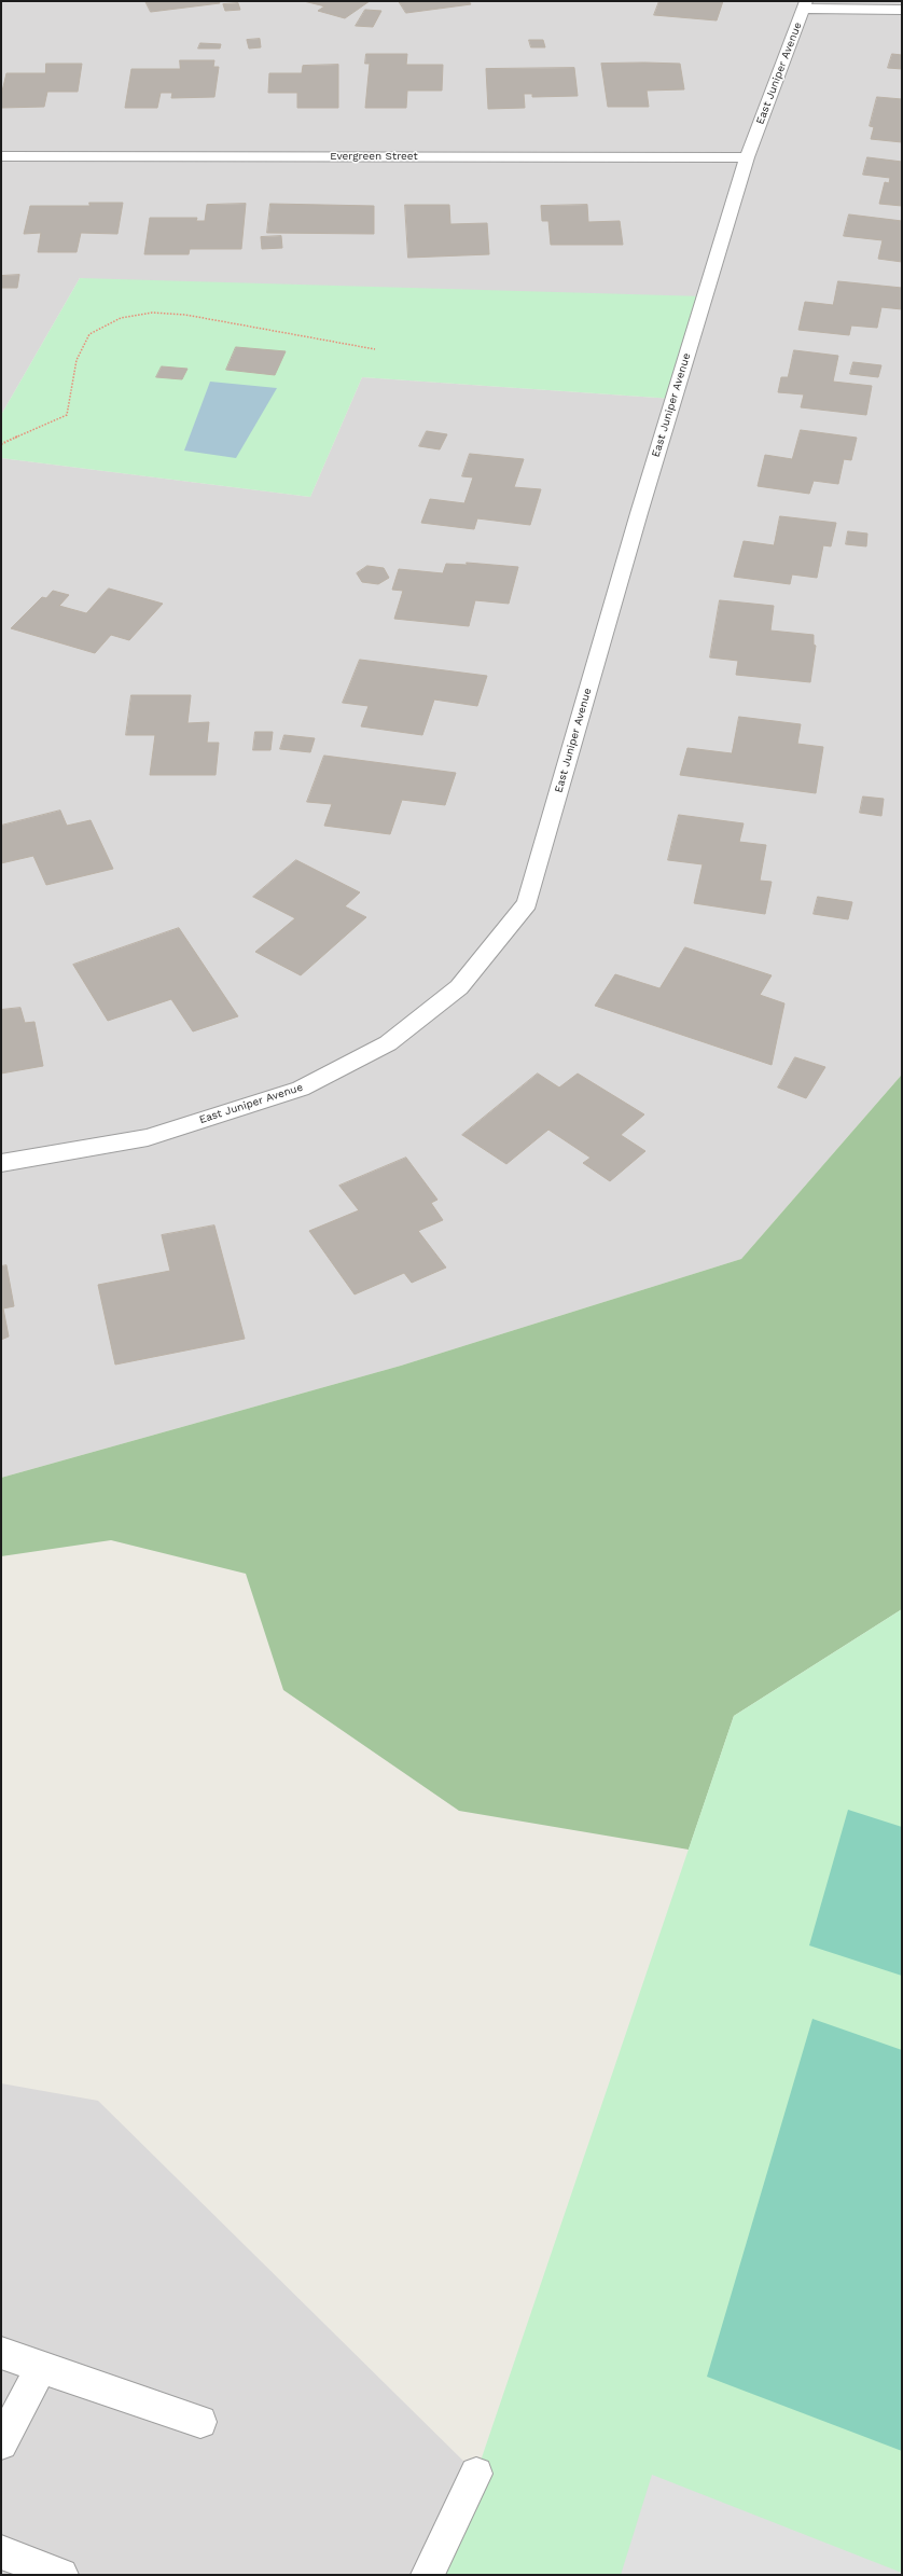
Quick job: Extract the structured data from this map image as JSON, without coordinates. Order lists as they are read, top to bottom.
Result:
{
  "streets": {
    "street": ["East Juniper Avenue", "Evergreen Street"]
  },
  "crossings": [
    ["East Juniper Avenue", "Evergreen Street"]
  ]
}
